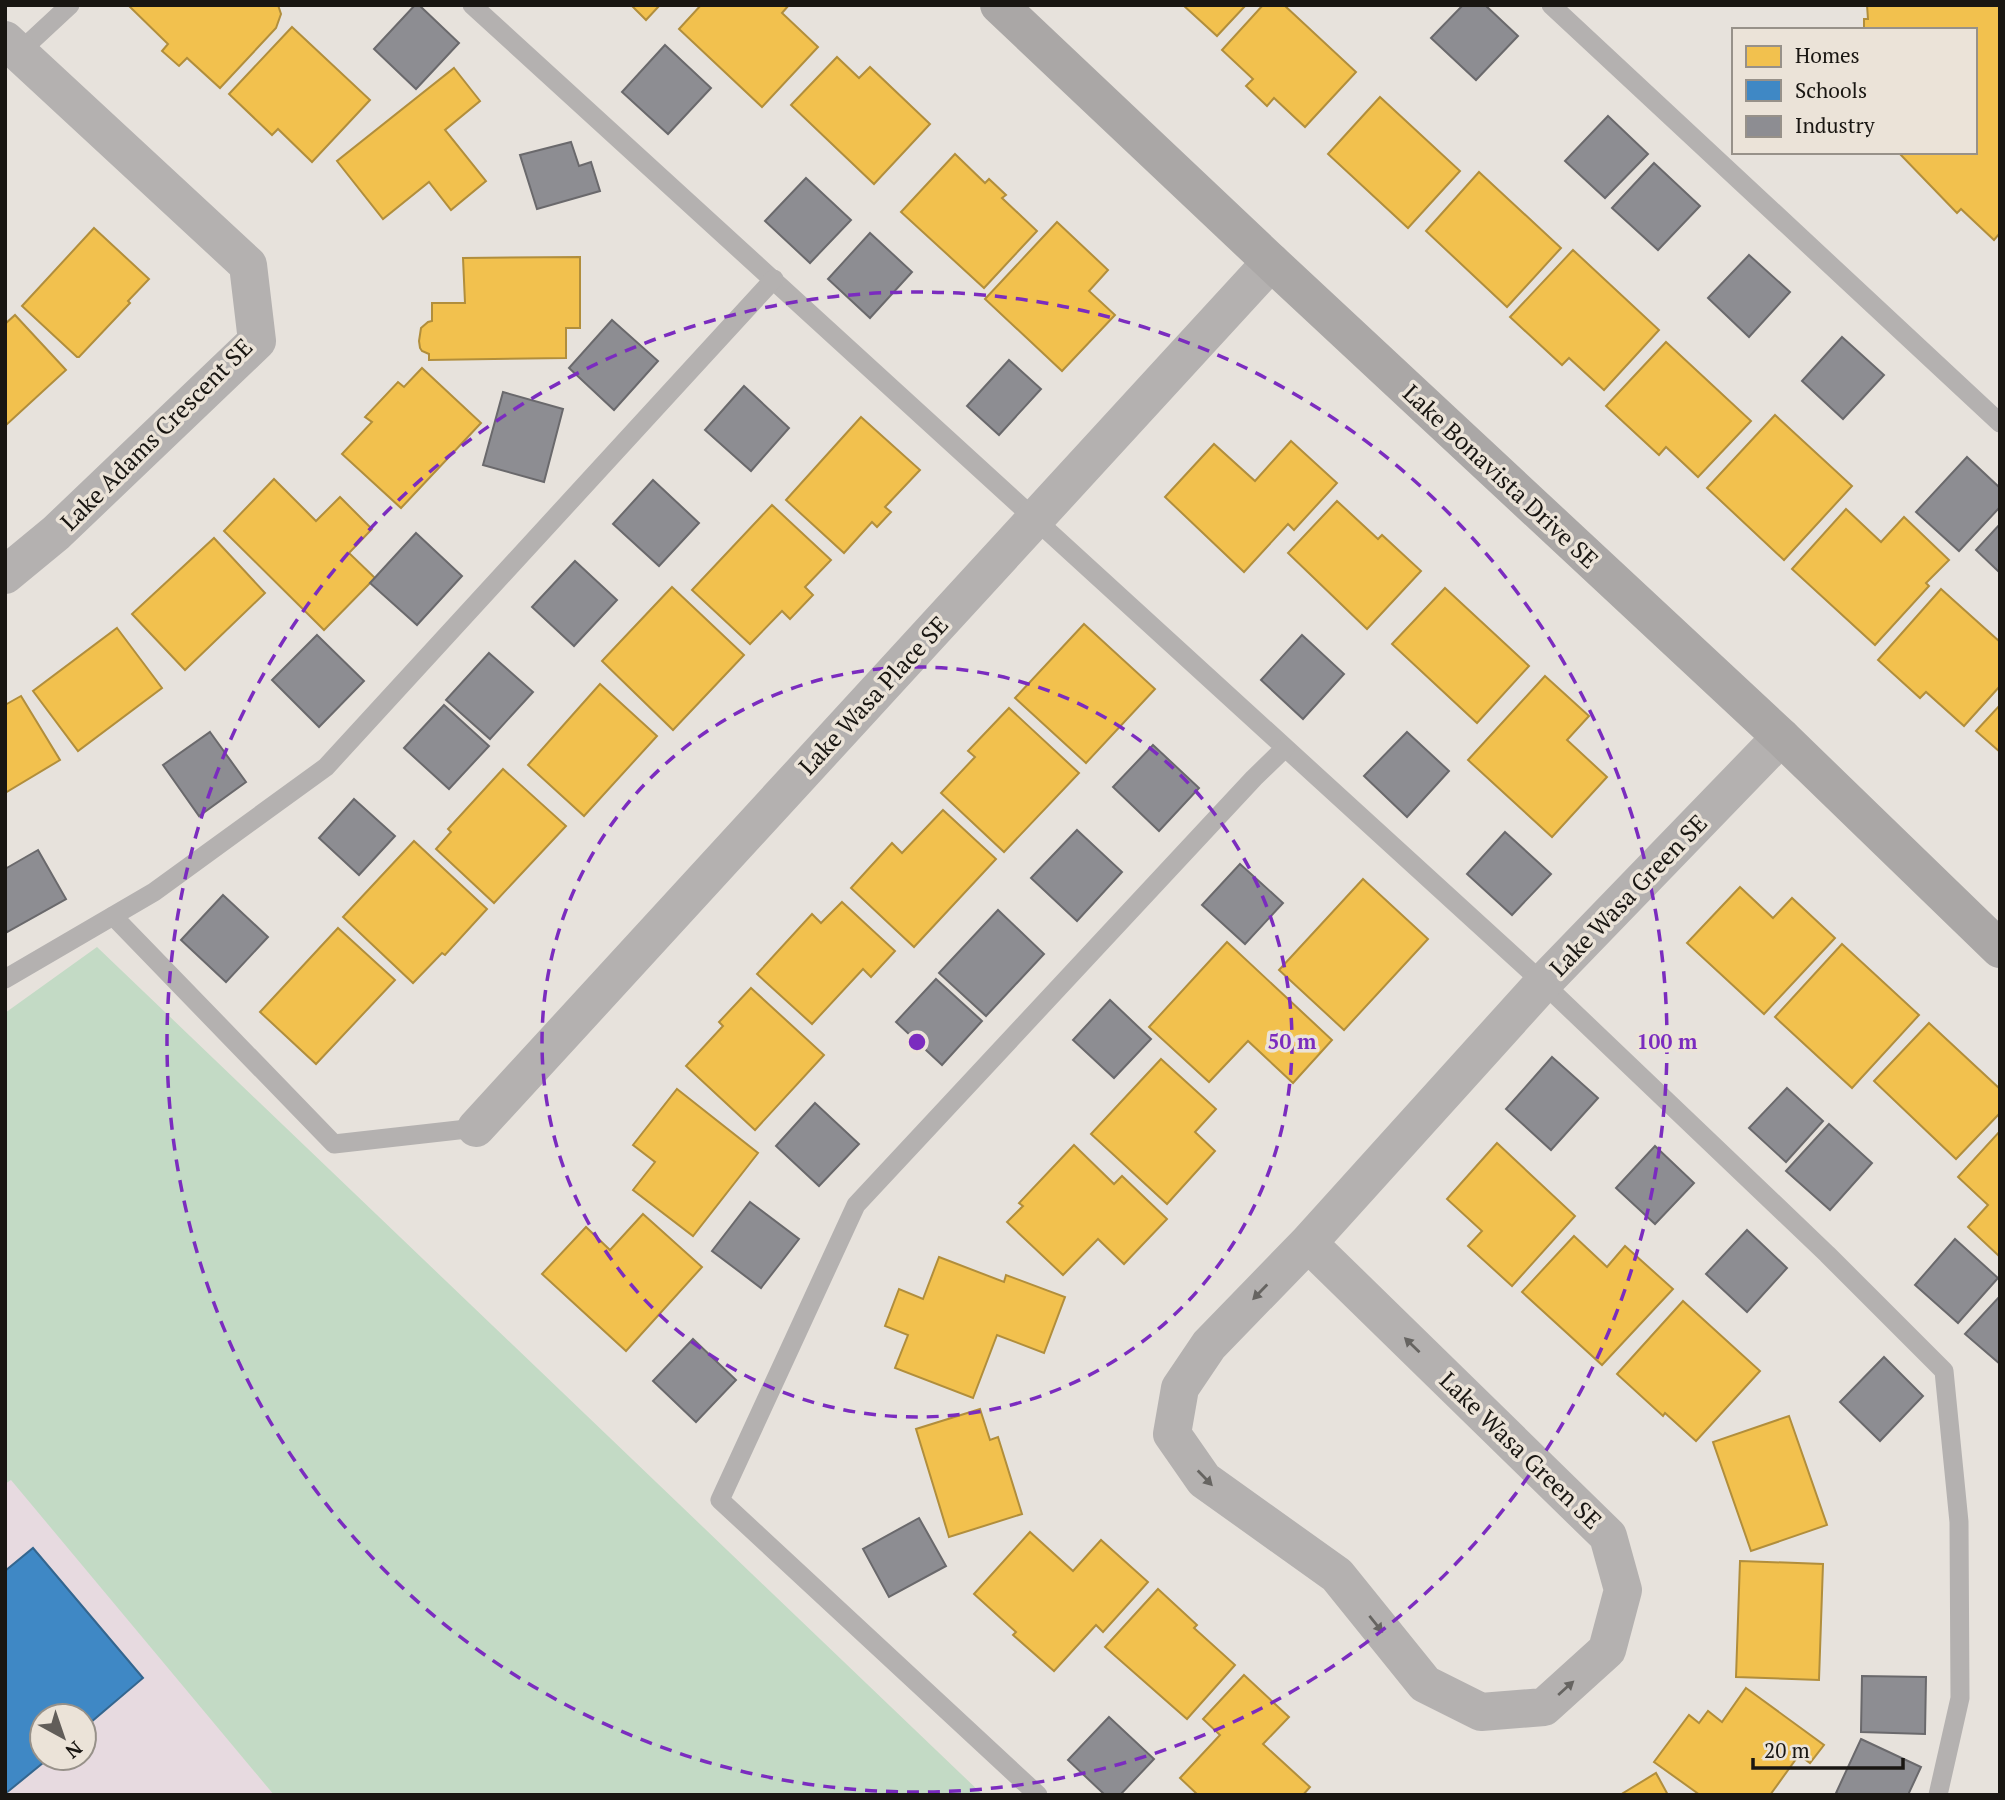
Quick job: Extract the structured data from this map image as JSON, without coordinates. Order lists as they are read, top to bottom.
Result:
{
  "streets": {
    "street": [
      "Lake Adams Crescent SE",
      "Lake Bonavista Drive SE",
      "Lake Wasa Place SE",
      "Lake Wasa Green SE"
    ]
  },
  "crossings": [
    ["Lake Bonavista Drive SE", "Lake Wasa Place SE"],
    ["Lake Bonavista Drive SE", "Lake Wasa Green SE"]
  ],
  "legend": ["Homes", "Schools", "Industry"],
  "scale_bar": "20 m",
  "north": "bottom right",
  "rings": ["50 m", "100 m"]
}
